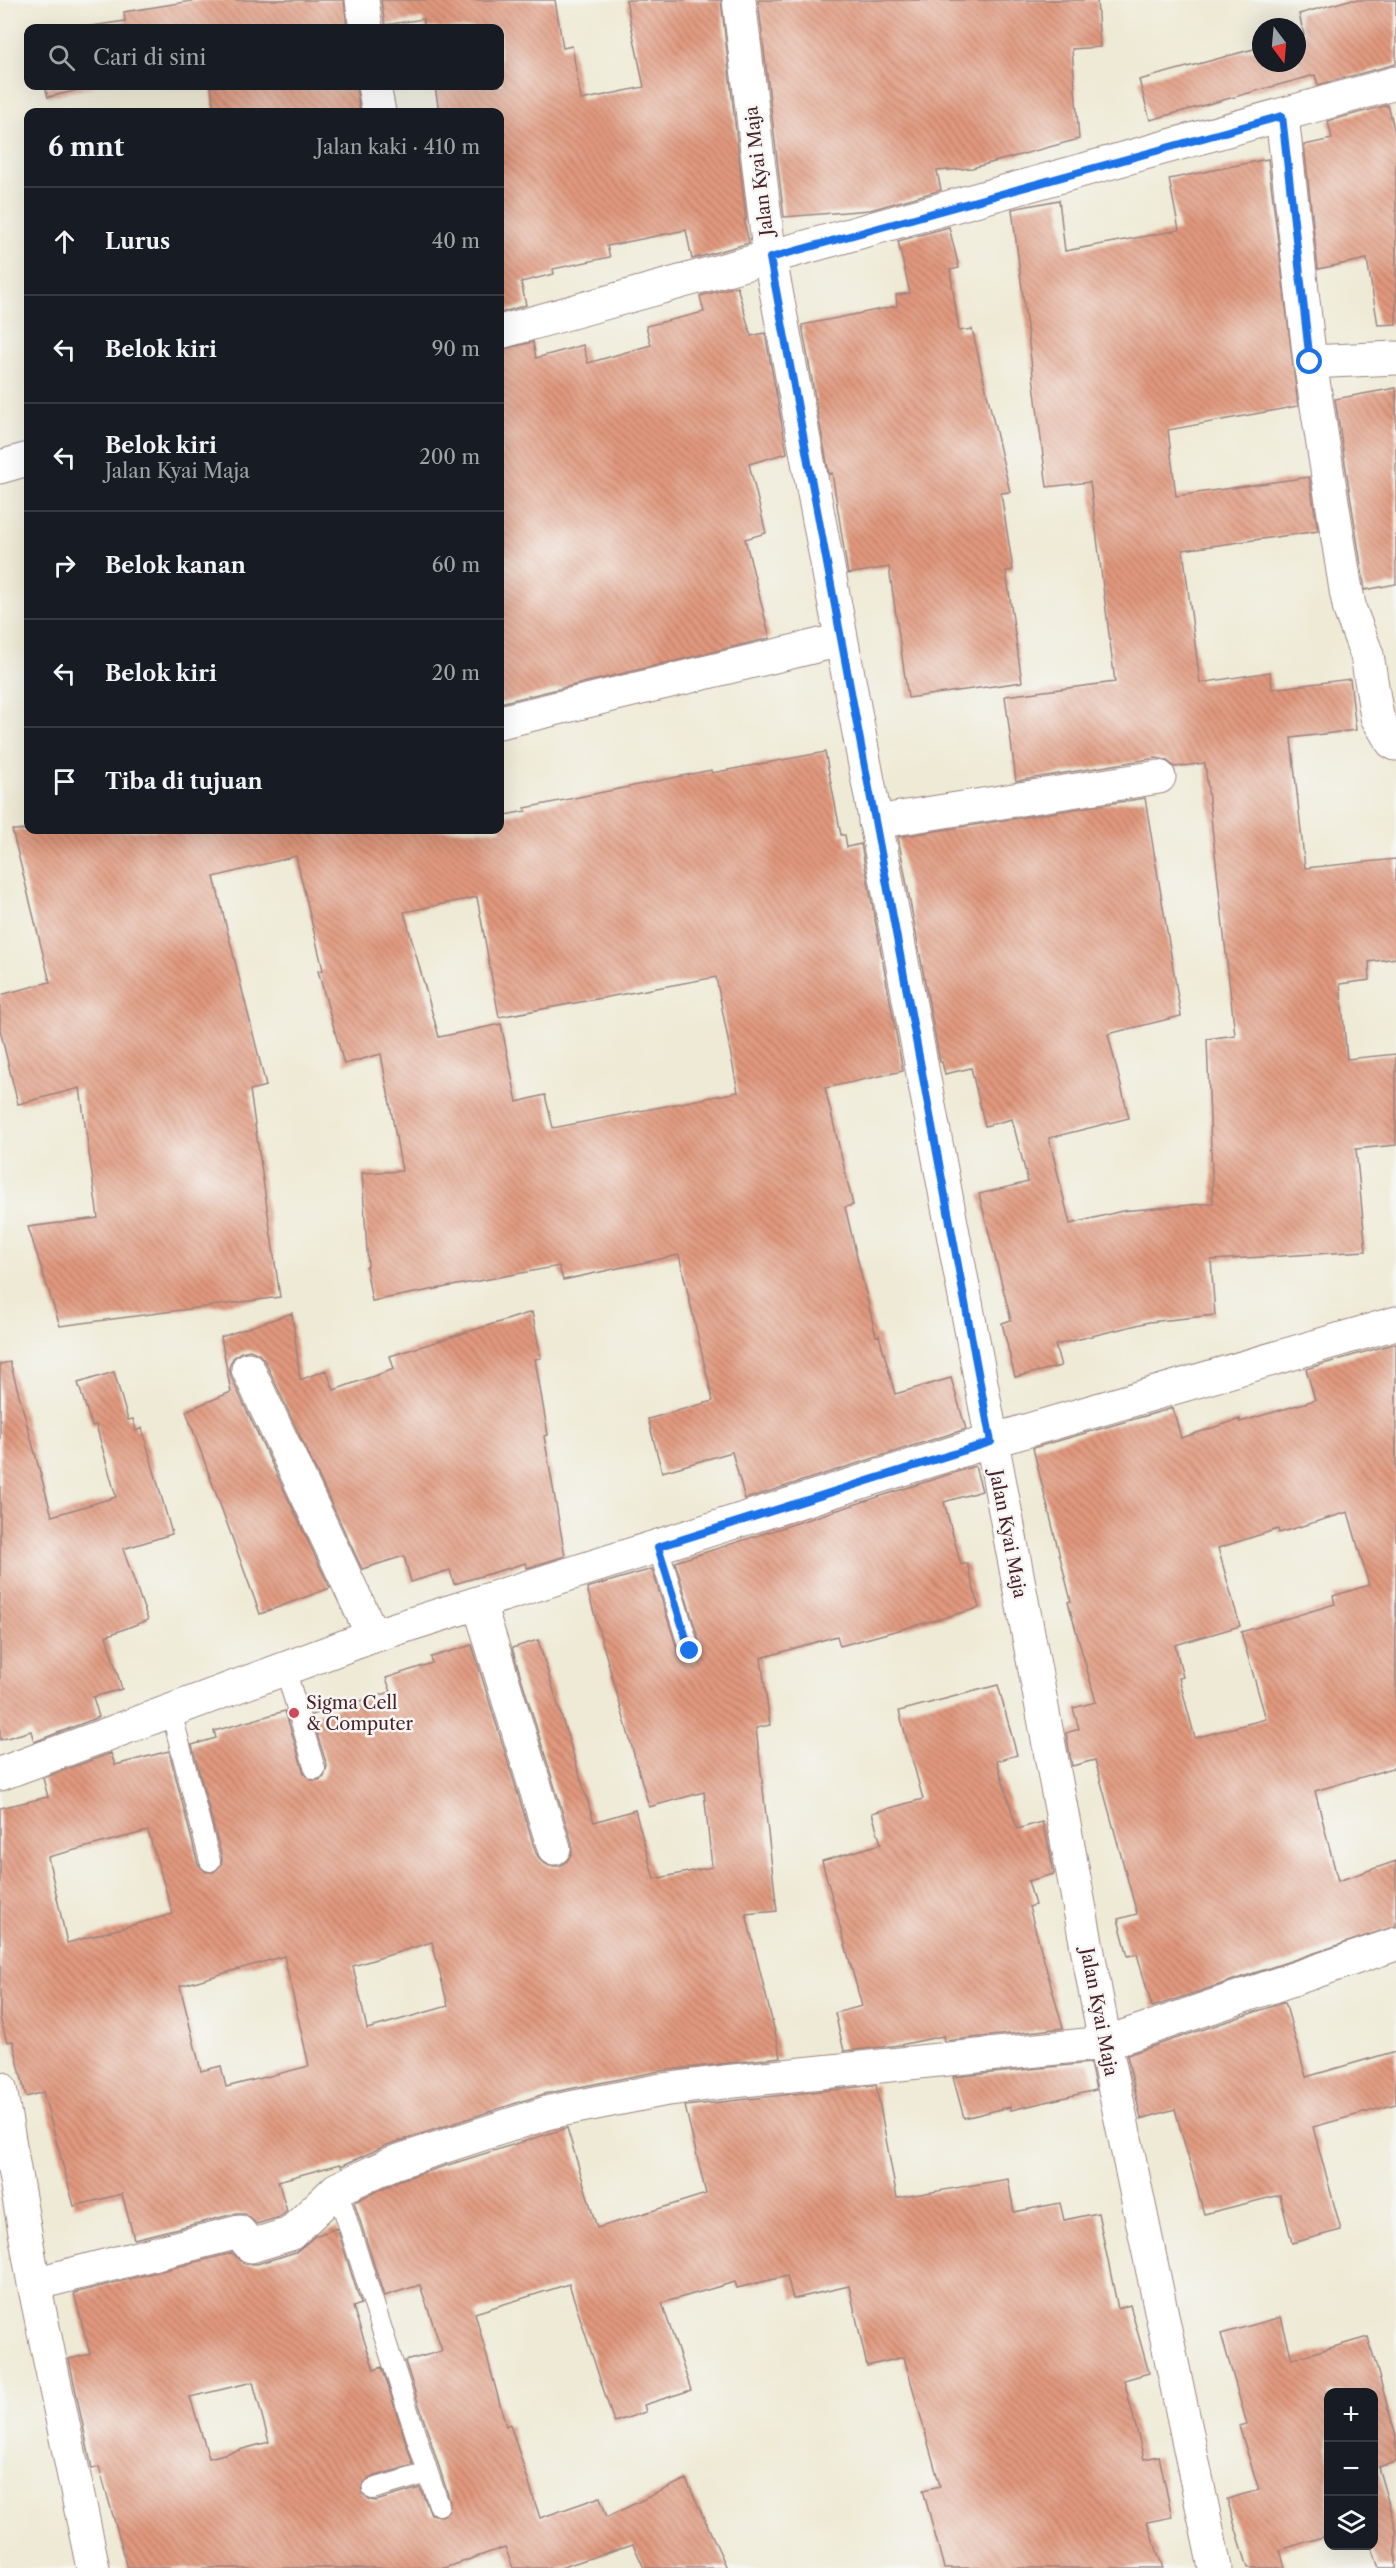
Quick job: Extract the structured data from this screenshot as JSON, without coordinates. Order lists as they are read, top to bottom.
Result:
{
  "streets": {
    "street": ["Jalan Kyai Maja"]
  },
  "places": ["Sigma Cell & Computer"],
  "north": "bottom",
  "page": {
    "search": "Cari di sini",
    "heading": ["6 mnt", "Jalan kaki · 410 m"],
    "list": [
      ["Lurus", "40 m"],
      ["Belok kiri", "90 m"],
      ["Belok kiri", "Jalan Kyai Maja", "200 m"],
      ["Belok kanan", "60 m"],
      ["Belok kiri", "20 m"],
      "Tiba di tujuan"
    ],
    "map_buttons": ["+", "−"]
  }
}
